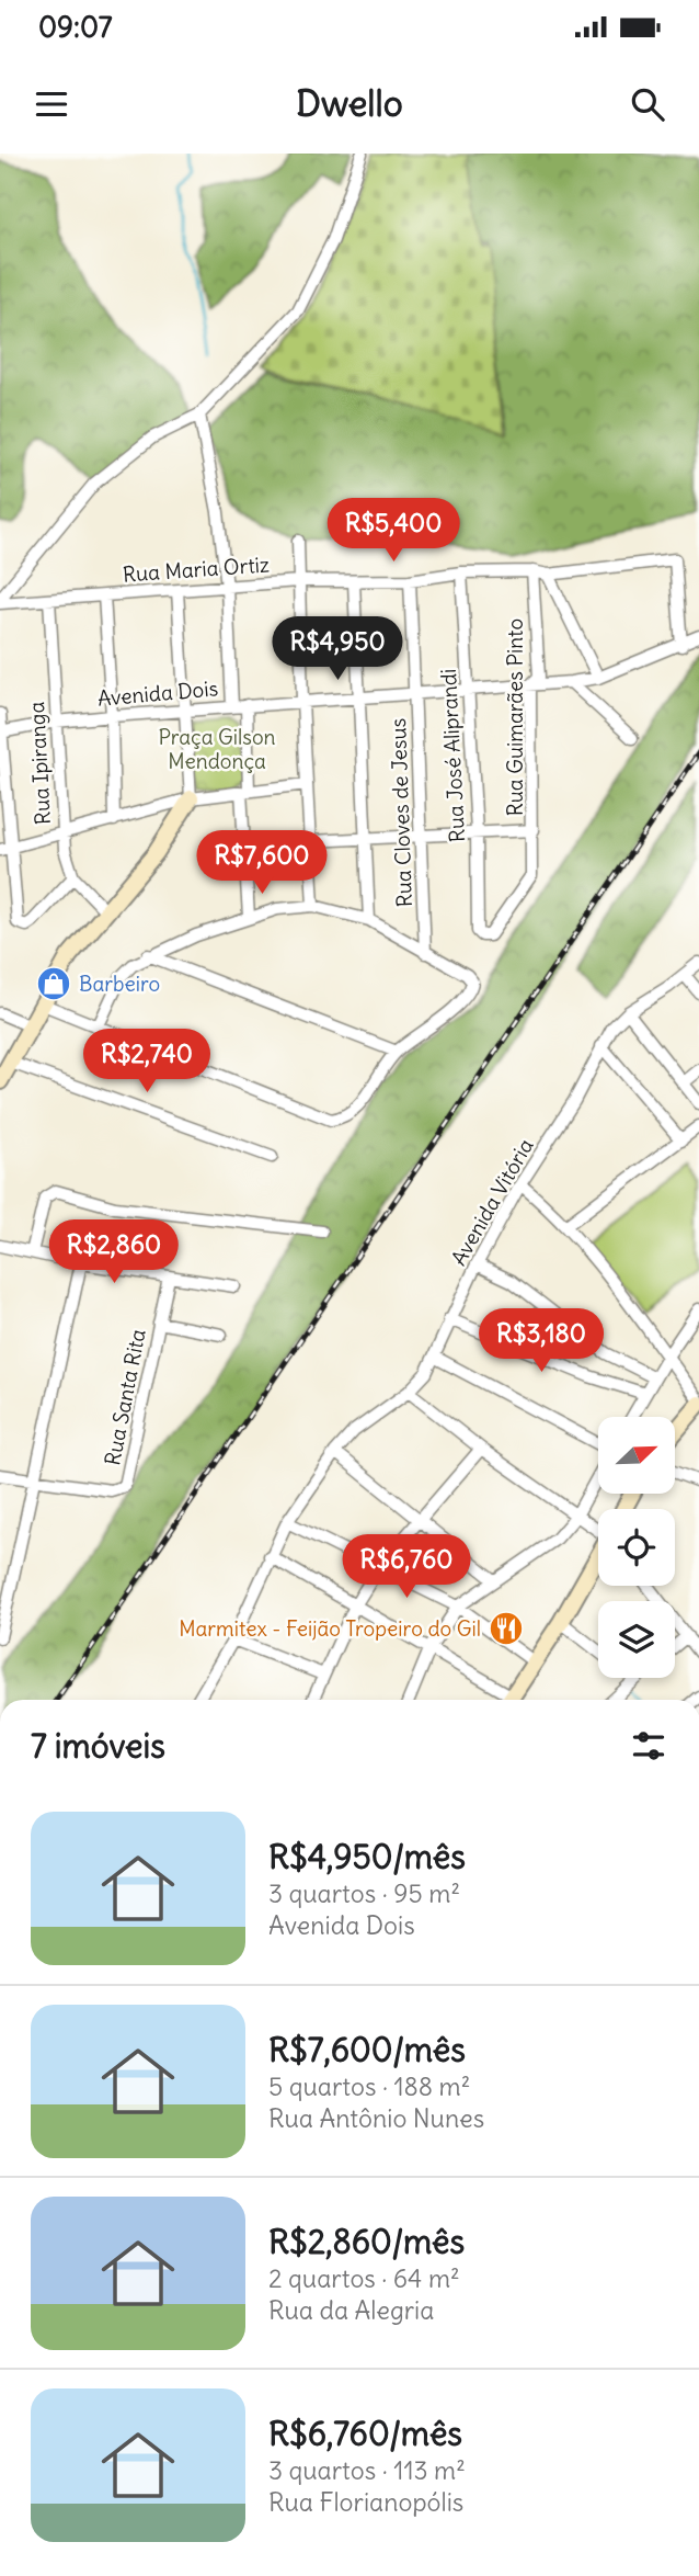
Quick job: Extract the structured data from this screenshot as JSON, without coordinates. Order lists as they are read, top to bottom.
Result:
{
  "streets": {
    "street": [
      "Rua Maria Ortiz",
      "Avenida Dois",
      "Rua Guimarães Pinto",
      "Rua José Aliprandi",
      "Rua Ipiranga",
      "Rua Cloves de Jesus",
      "Avenida Vitória",
      "Rua Santa Rita"
    ]
  },
  "crossings": [
    ["Rua Maria Ortiz", "Avenida Dois"],
    ["Rua Maria Ortiz", "Rua Guimarães Pinto"],
    ["Rua Maria Ortiz", "Rua José Aliprandi"],
    ["Rua Maria Ortiz", "Rua Ipiranga"],
    ["Rua Maria Ortiz", "Rua Cloves de Jesus"],
    ["Avenida Dois", "Rua Guimarães Pinto"],
    ["Avenida Dois", "Rua José Aliprandi"],
    ["Avenida Dois", "Rua Ipiranga"],
    ["Avenida Dois", "Rua Cloves de Jesus"],
    ["Rua Guimarães Pinto", "Rua José Aliprandi"]
  ],
  "parks": ["Praça Gilson Mendonça"],
  "places": {
    "shop": ["Barbeiro"],
    "restaurant": ["Marmitex - Feijão Tropeiro do Gil"]
  },
  "north": "top right",
  "page": {
    "status": "09:07",
    "header": "Dwello",
    "price": [
      "R$5,400",
      "R$4,950",
      "R$7,600",
      "R$2,740",
      "R$2,860",
      "R$3,180",
      "R$6,760"
    ],
    "heading": "7 imóveis",
    "list": [
      {
        "name": "R$4,950/mês",
        "note": "3 quartos · 95 m² · Avenida Dois"
      },
      {
        "name": "R$7,600/mês",
        "note": "5 quartos · 188 m² · Rua Antônio Nunes"
      },
      {
        "name": "R$2,860/mês",
        "note": "2 quartos · 64 m² · Rua da Alegria"
      },
      {
        "name": "R$6,760/mês",
        "note": "3 quartos · 113 m² · Rua Florianopólis"
      }
    ]
  }
}
